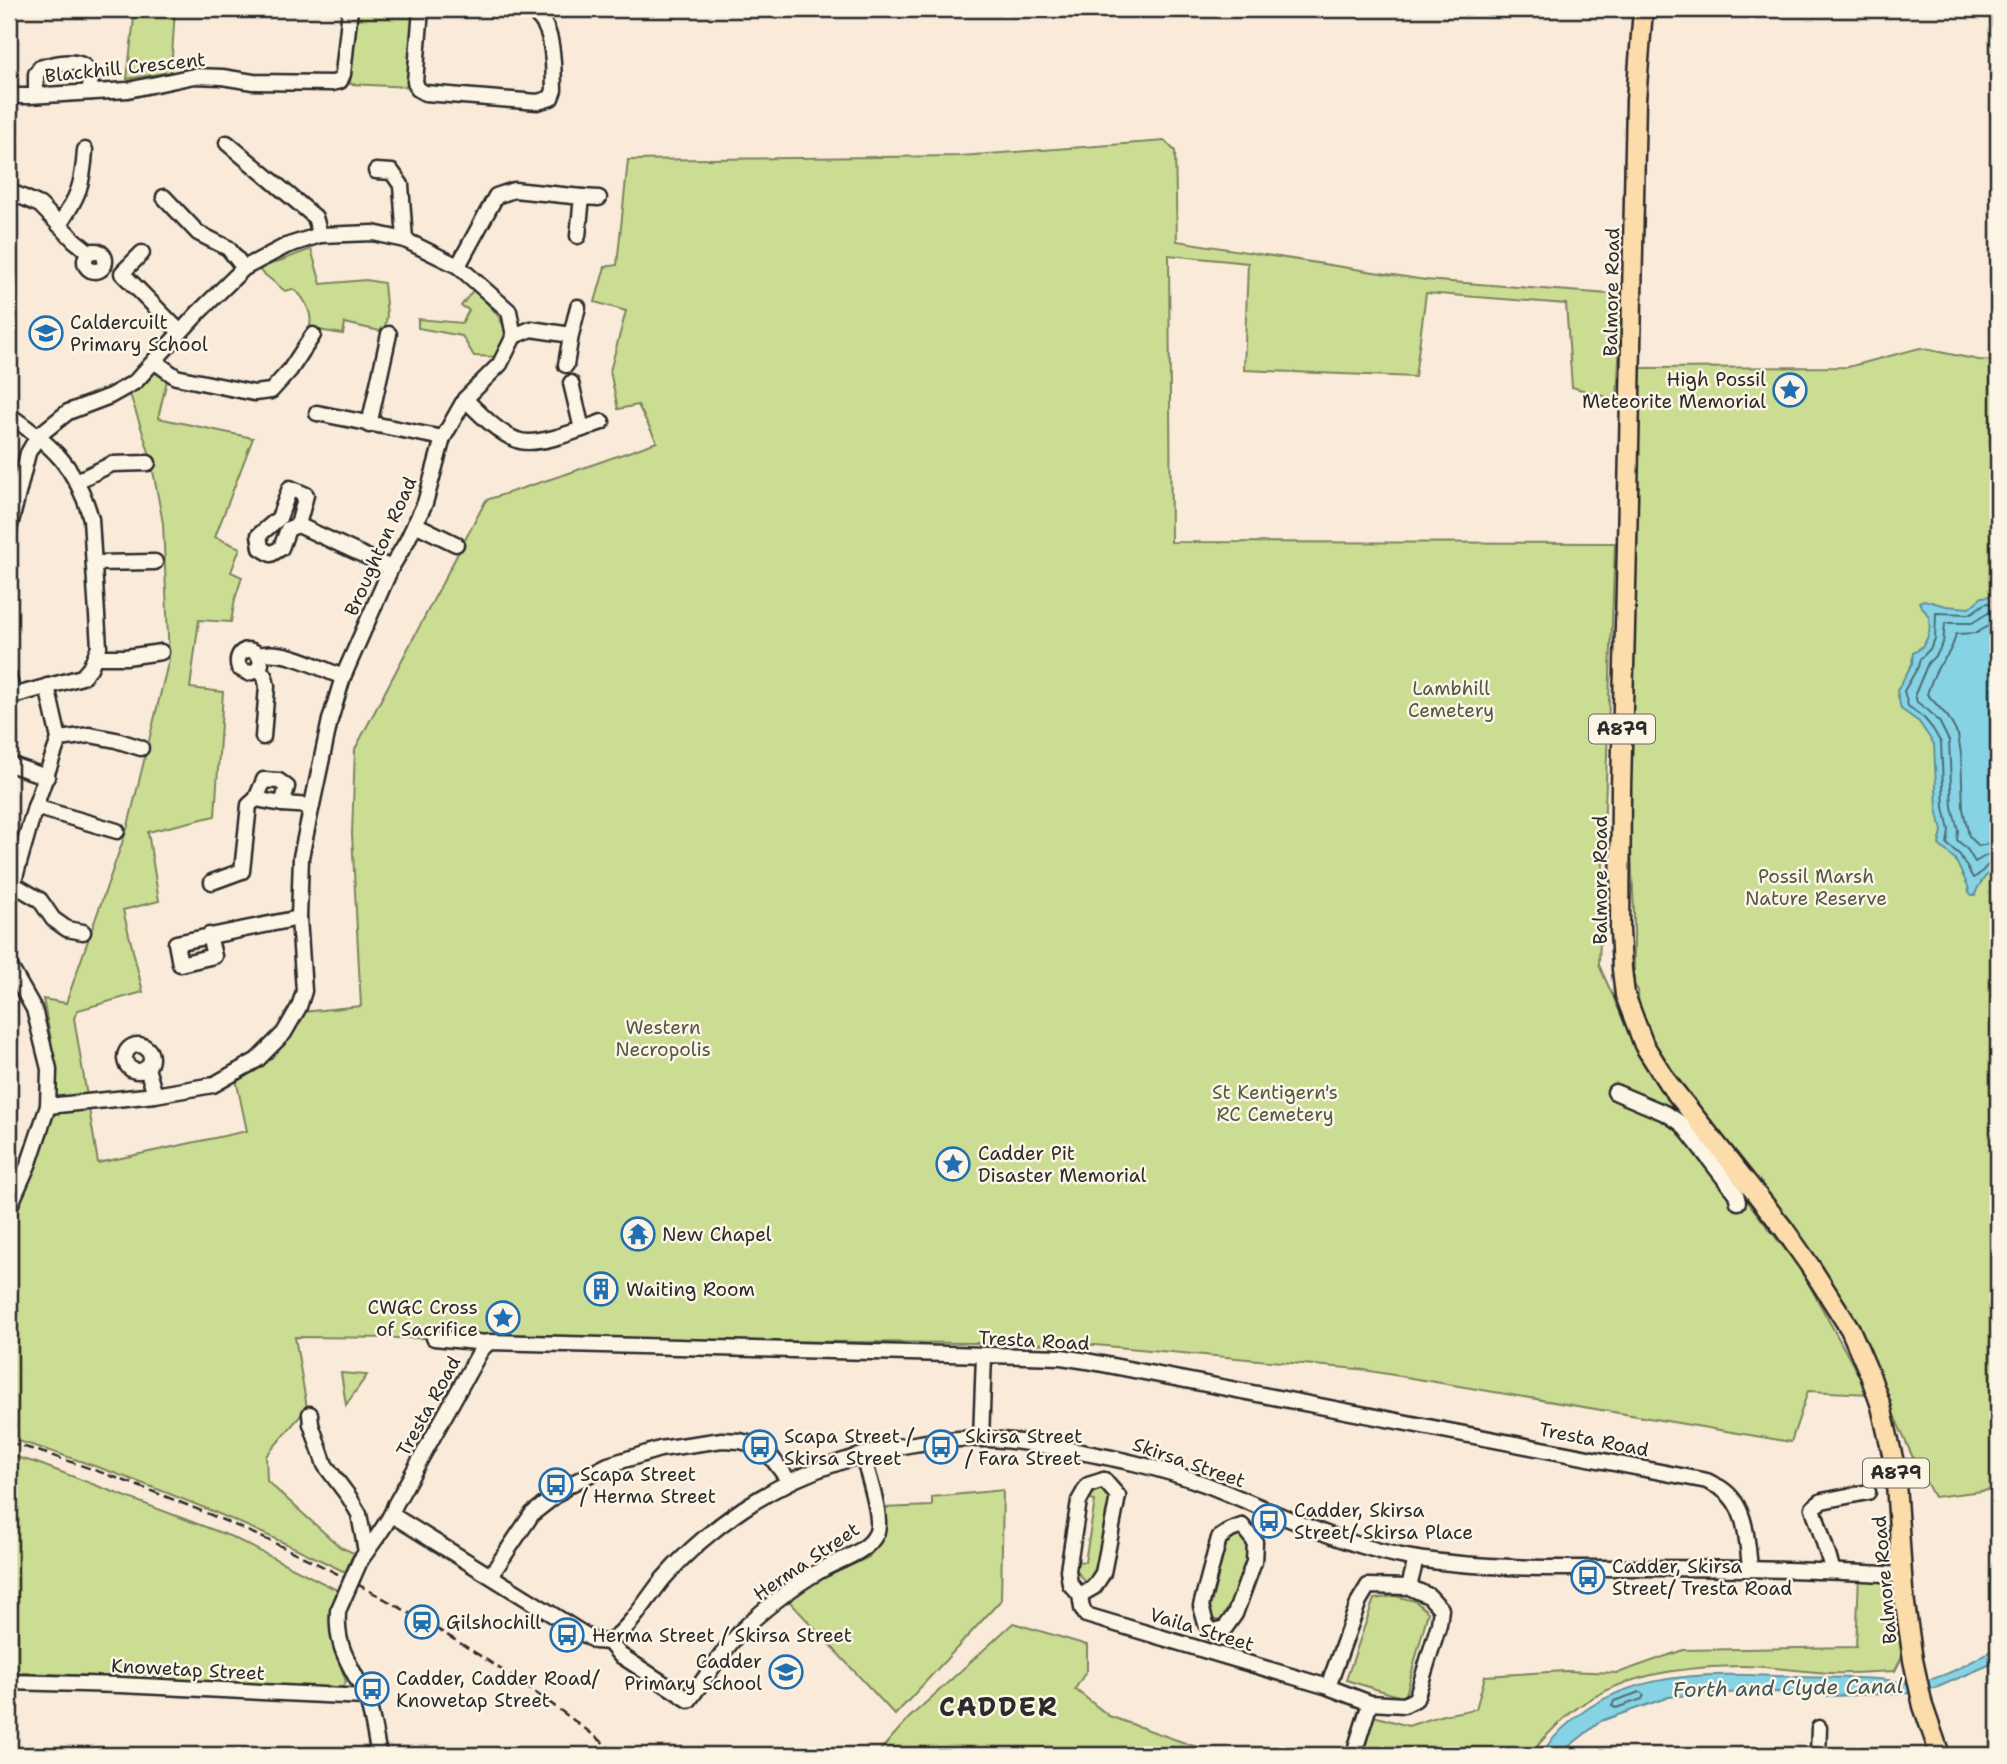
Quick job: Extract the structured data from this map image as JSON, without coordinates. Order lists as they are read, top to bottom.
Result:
{
  "streets": {
    "main road": ["Balmore Road", "A879"],
    "street": [
      "Blackhill Crescent",
      "Broughton Road",
      "Tresta Road",
      "Skirsa Street",
      "Herma Street",
      "Vaila Street",
      "Knowetap Street"
    ]
  },
  "crossings": [
    ["Balmore Road", "Skirsa Street"],
    ["Tresta Road", "Skirsa Street"],
    ["Tresta Road", "Herma Street"],
    ["Tresta Road", "Knowetap Street"],
    ["Skirsa Street", "Herma Street"]
  ],
  "districts": ["CADDER"],
  "water": ["Forth and Clyde Canal"],
  "parks": [
    "Lambhill Cemetery",
    "Possil Marsh Nature Reserve",
    "Western Necropolis",
    "St Kentigern's RC Cemetery"
  ],
  "places": {
    "school or university": ["Caldercuilt Primary School", "Cadder Primary School"],
    "place": ["High Possil Meteorite Memorial", "Cadder Pit Disaster Memorial", "CWGC Cross of Sacrifice"],
    "temple": ["New Chapel"],
    "building": ["Waiting Room"],
    "bus stop": [
      "Scapa Street / Skirsa Street",
      "Skirsa Street / Fara Street",
      "Scapa Street / Herma Street",
      "Cadder, Skirsa Street/ Skirsa Place",
      "Cadder, Skirsa Street/ Tresta Road",
      "Herma Street / Skirsa Street",
      "Cadder, Cadder Road/ Knowetap Street"
    ],
    "station": ["Gilshochill"]
  }
}
